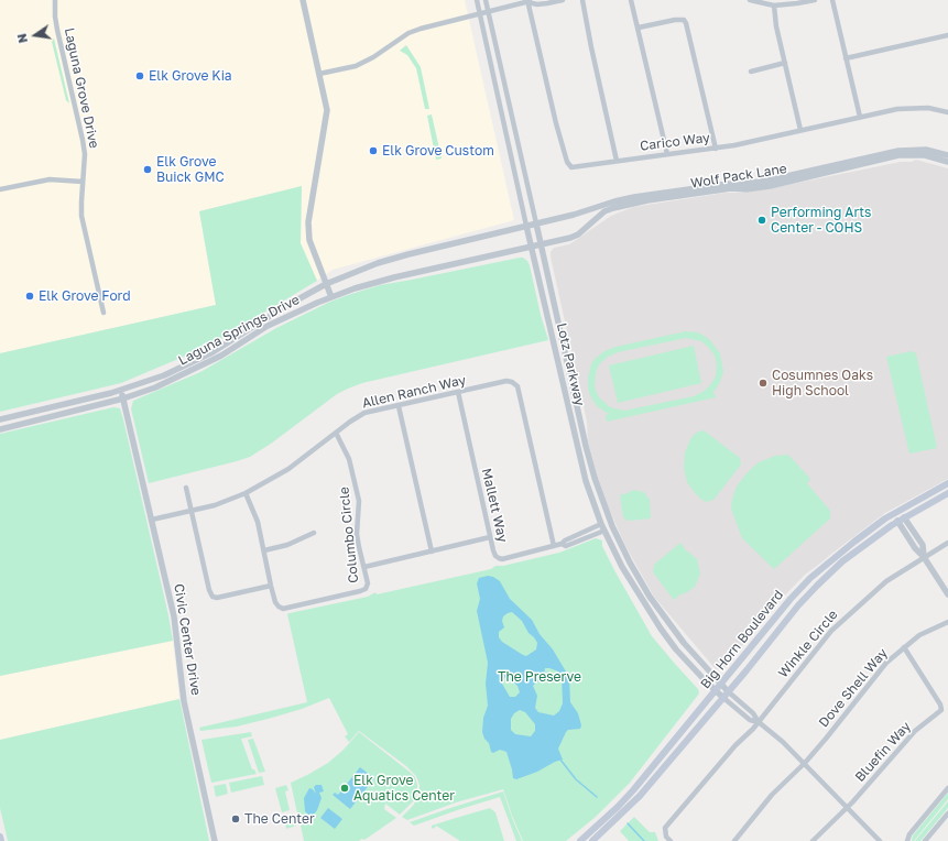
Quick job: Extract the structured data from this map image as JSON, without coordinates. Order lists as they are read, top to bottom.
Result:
{
  "streets": {
    "main road": ["Big Horn Boulevard"],
    "street": [
      "Laguna Grove Drive",
      "Carico Way",
      "Wolf Pack Lane",
      "Laguna Springs Drive",
      "Lotz Parkway",
      "Allen Ranch Way",
      "Mallett Way",
      "Columbo Circle",
      "Civic Center Drive",
      "Winkle Circle",
      "Dove Shell Way",
      "Bluefin Way"
    ]
  },
  "crossings": [
    ["Wolf Pack Lane", "Laguna Springs Drive"],
    ["Wolf Pack Lane", "Lotz Parkway"],
    ["Laguna Springs Drive", "Lotz Parkway"],
    ["Laguna Springs Drive", "Civic Center Drive"],
    ["Lotz Parkway", "Mallett Way"],
    ["Lotz Parkway", "Big Horn Boulevard"],
    ["Allen Ranch Way", "Mallett Way"],
    ["Allen Ranch Way", "Columbo Circle"],
    ["Allen Ranch Way", "Civic Center Drive"],
    ["Dove Shell Way", "Bluefin Way"]
  ],
  "parks": ["The Preserve"],
  "places": [
    "Elk Grove Kia",
    "Elk Grove Custom",
    "Elk Grove Buick GMC",
    "Performing Arts Center - COHS",
    "Elk Grove Ford",
    "Cosumnes Oaks High School",
    "Elk Grove Aquatics Center",
    "The Center"
  ],
  "north": "left"
}
